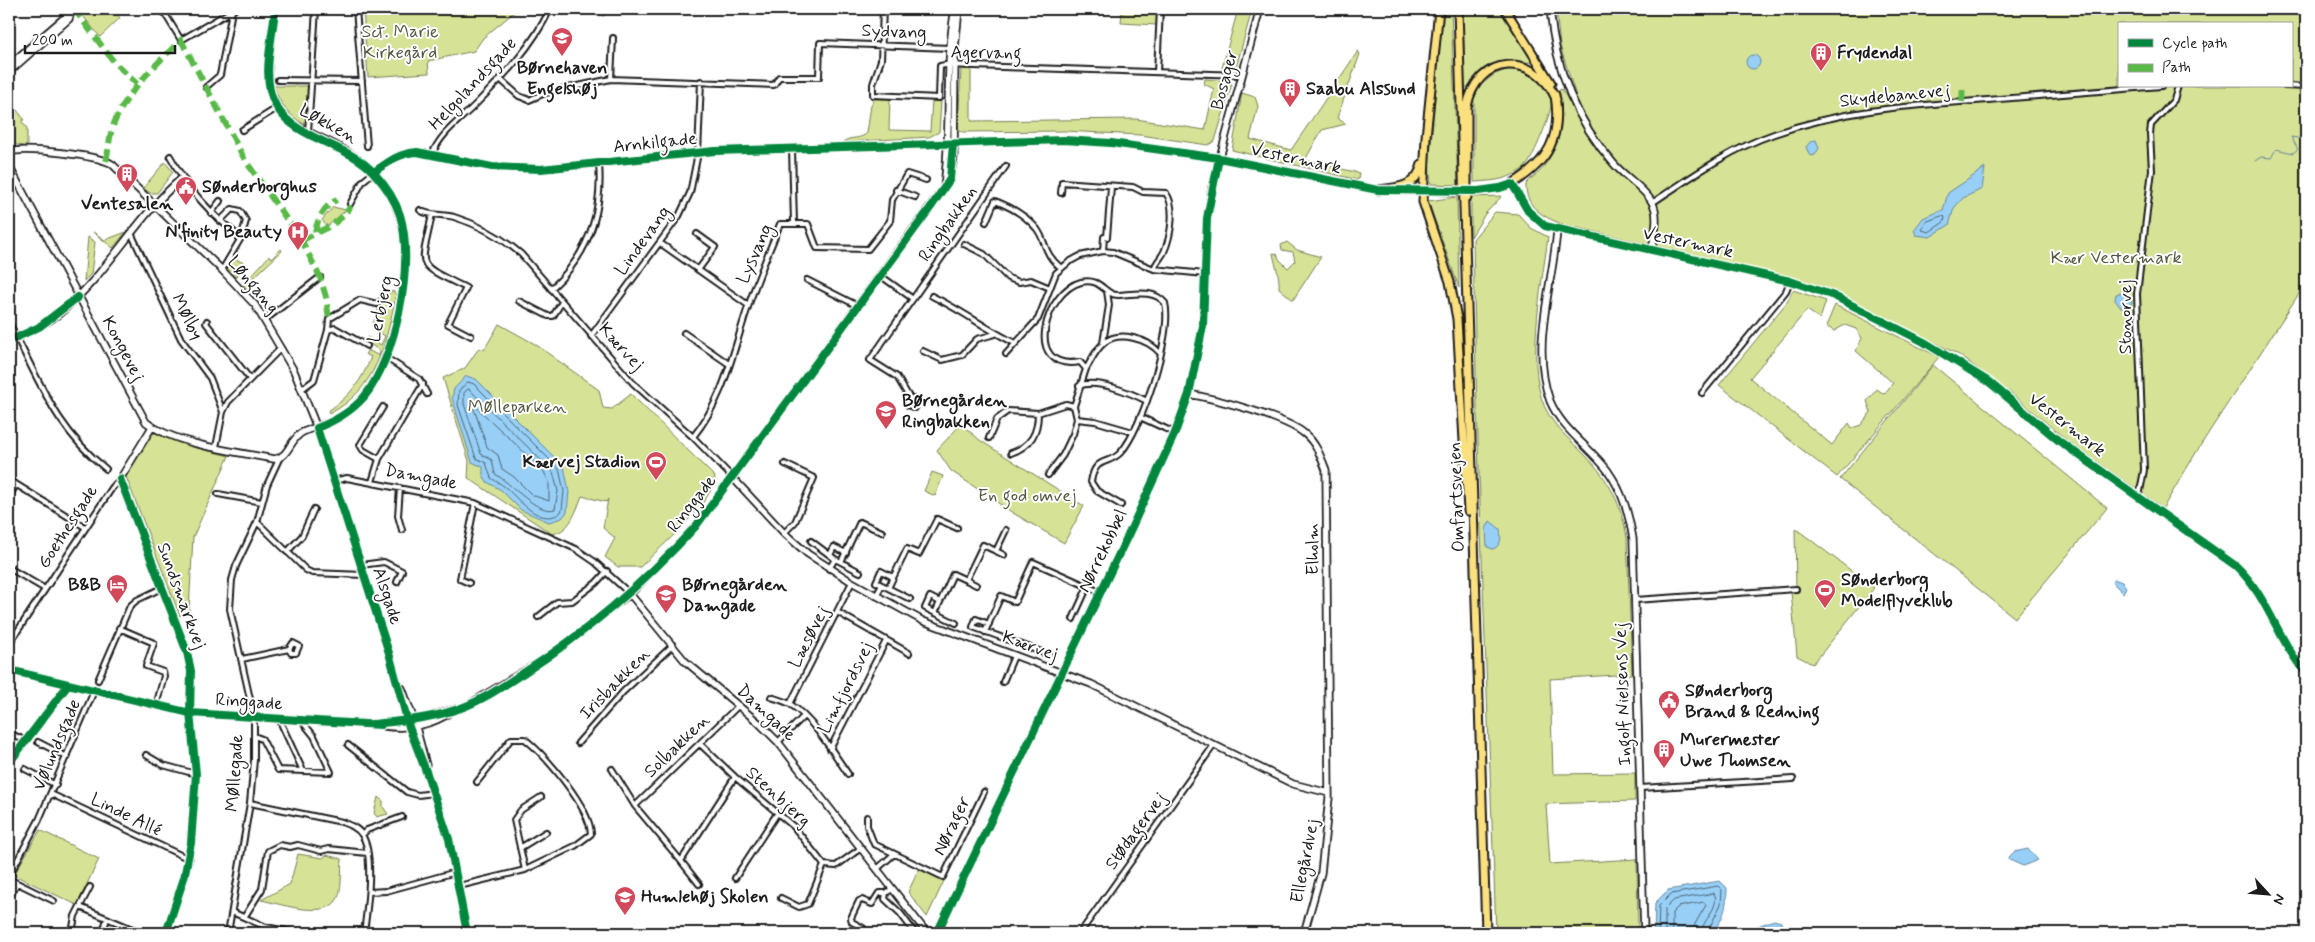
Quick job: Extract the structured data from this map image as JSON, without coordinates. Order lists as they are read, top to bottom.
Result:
{
  "streets": {
    "highway": ["Omfartsvejen"],
    "street": [
      "Sydvang",
      "Agervang",
      "Bosager",
      "Helgolandsgade",
      "Skydebanevej",
      "Løkken",
      "Arnkilgade",
      "Vestermark",
      "Ringbakken",
      "Lindevang",
      "Lysvang",
      "Løngang",
      "Lerbjerg",
      "Mølby",
      "Stonorvej",
      "Kærvej",
      "Kongevej",
      "Damgade",
      "Ringgade",
      "Goethesgade",
      "Elholm",
      "Nørrekobbel",
      "Sundsmarkvej",
      "Alsgade",
      "Læsøvej",
      "Irisbakken",
      "Limfjordsvej",
      "Ingolf Nielsens Vej",
      "Vølundsgade",
      "Solbakken",
      "Møllegade",
      "Stenbjerg",
      "Linde Allé",
      "Nørager",
      "Stødagervej",
      "Ellegårdvej"
    ]
  },
  "crossings": [
    ["Sydvang", "Agervang"],
    ["Sydvang", "Ringgade"],
    ["Agervang", "Bosager"],
    ["Agervang", "Ringgade"],
    ["Bosager", "Vestermark"],
    ["Bosager", "Nørrekobbel"],
    ["Helgolandsgade", "Arnkilgade"],
    ["Løkken", "Arnkilgade"],
    ["Løkken", "Lerbjerg"],
    ["Arnkilgade", "Vestermark"],
    ["Arnkilgade", "Lindevang"],
    ["Arnkilgade", "Lysvang"],
    ["Arnkilgade", "Lerbjerg"],
    ["Arnkilgade", "Ringgade"],
    ["Vestermark", "Stonorvej"],
    ["Vestermark", "Ringgade"],
    ["Vestermark", "Nørrekobbel"],
    ["Vestermark", "Ingolf Nielsens Vej"],
    ["Lindevang", "Kærvej"],
    ["Løngang", "Lerbjerg"],
    ["Løngang", "Alsgade"],
    ["Løngang", "Møllegade"],
    ["Lerbjerg", "Alsgade"],
    ["Lerbjerg", "Møllegade"],
    ["Kærvej", "Ringgade"],
    ["Kærvej", "Elholm"],
    ["Kærvej", "Nørrekobbel"],
    ["Kærvej", "Læsøvej"],
    ["Kærvej", "Stødagervej"],
    ["Kærvej", "Ellegårdvej"],
    ["Kongevej", "Goethesgade"],
    ["Kongevej", "Møllegade"],
    ["Damgade", "Ringgade"],
    ["Damgade", "Alsgade"],
    ["Damgade", "Irisbakken"],
    ["Damgade", "Solbakken"],
    ["Ringgade", "Sundsmarkvej"],
    ["Ringgade", "Alsgade"],
    ["Ringgade", "Vølundsgade"],
    ["Ringgade", "Møllegade"],
    ["Goethesgade", "Sundsmarkvej"],
    ["Elholm", "Nørrekobbel"],
    ["Elholm", "Ellegårdvej"],
    ["Sundsmarkvej", "Linde Allé"],
    ["Alsgade", "Møllegade"],
    ["Vølundsgade", "Linde Allé"],
    ["Solbakken", "Stenbjerg"]
  ],
  "parks": [
    "Sct. Marie Kirkegård",
    "Kær Vestermark",
    "Mølleparken",
    "En god omvej"
  ],
  "places": {
    "school or university": [
      "Børnehaven Engelshøj",
      "Børnegården Ringbakken",
      "Børnegården Damgade",
      "Humlehøj Skolen"
    ],
    "building": [
      "Frydendal",
      "Saabu Alssund",
      "Ventesalen",
      "Murermester Uwe Thomsen"
    ],
    "public building": ["Sønderborghus", "Sønderborg Brand & Redning"],
    "hospital": ["N'finity Beauty"],
    "sports": ["Kærvej Stadion", "Sønderborg Modelflyveklub"],
    "hotel": ["B&B"]
  },
  "legend": ["Cycle path", "Path"],
  "scale_bar": "200 m",
  "north": "bottom right"
}
